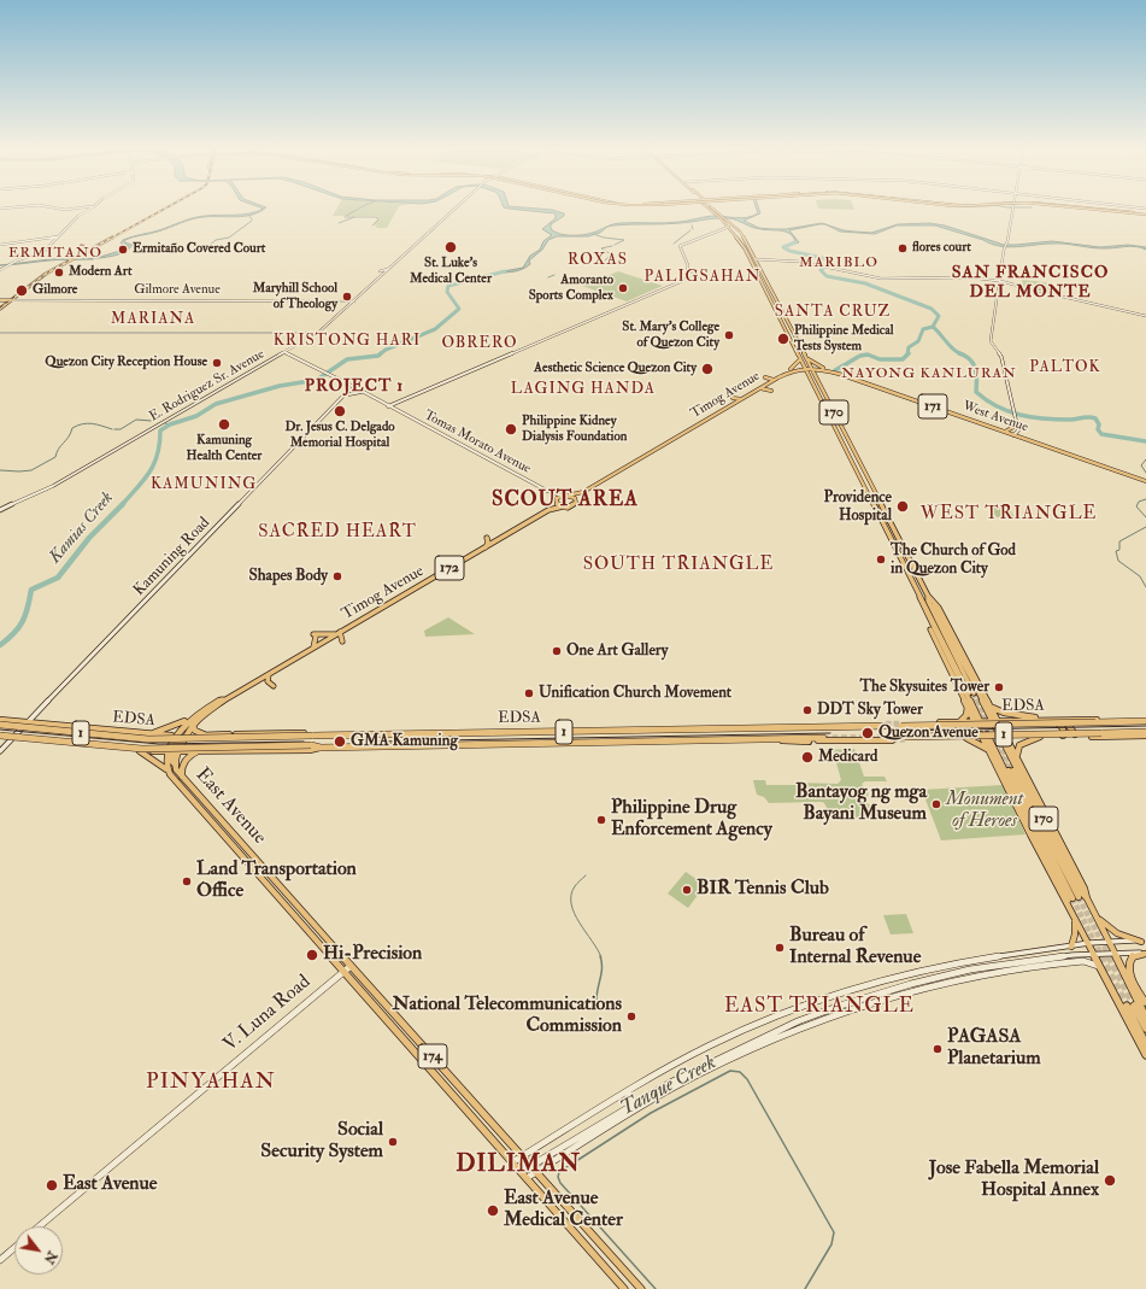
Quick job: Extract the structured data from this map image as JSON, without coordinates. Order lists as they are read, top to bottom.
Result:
{
  "streets": {
    "highway": ["EDSA", "1"],
    "main road": [
      "Gilmore Avenue",
      "E. Rodriguez Sr. Avenue",
      "Timog Avenue",
      "171",
      "170",
      "West Avenue",
      "Tomas Morato Avenue",
      "Kamuning Road",
      "172",
      "East Avenue",
      "V. Luna Road",
      "174"
    ]
  },
  "crossings": [
    ["Gilmore Avenue", "E. Rodriguez Sr. Avenue"],
    ["E. Rodriguez Sr. Avenue", "Tomas Morato Avenue"],
    ["Timog Avenue", "170"],
    ["Timog Avenue", "West Avenue"],
    ["Timog Avenue", "Tomas Morato Avenue"],
    ["Timog Avenue", "172"],
    ["Timog Avenue", "EDSA"],
    ["Timog Avenue", "East Avenue"],
    ["170", "West Avenue"],
    ["170", "EDSA"],
    ["Tomas Morato Avenue", "Kamuning Road"],
    ["Tomas Morato Avenue", "172"],
    ["Kamuning Road", "EDSA"],
    ["EDSA", "East Avenue"],
    ["East Avenue", "V. Luna Road"]
  ],
  "districts": [
    "ERMITAÑO",
    "ROXAS",
    "MARIBLO",
    "SAN FRANCISCO DEL MONTE",
    "PALIGSAHAN",
    "SANTA CRUZ",
    "MARIANA",
    "KRISTONG HARI",
    "OBRERO",
    "PALTOK",
    "NAYONG KANLURAN",
    "PROJECT 1",
    "LAGING HANDA",
    "KAMUNING",
    "SCOUT AREA",
    "WEST TRIANGLE",
    "SACRED HEART",
    "SOUTH TRIANGLE",
    "EAST TRIANGLE",
    "PINYAHAN",
    "DILIMAN"
  ],
  "water": ["Kamias Creek", "Tanque Creek"],
  "parks": ["Monument of Heroes"],
  "places": [
    "St. Luke's Medical Center",
    "flores court",
    "Ermitaño Covered Court",
    "Modern Art",
    "Amoranto Sports Complex",
    "Gilmore",
    "Maryhill School of Theology",
    "St. Mary's College of Quezon City",
    "Philippine Medical Tests System",
    "Quezon City Reception House",
    "Aesthetic Science Quezon City",
    "Dr. Jesus C. Delgado Memorial Hospital",
    "Kamuning Health Center",
    "Philippine Kidney Dialysis Foundation",
    "Providence Hospital",
    "The Church of God in Quezon City",
    "Shapes Body",
    "One Art Gallery",
    "The Skysuites Tower",
    "Unification Church Movement",
    "DDT Sky Tower",
    "Quezon Avenue",
    "GMA Kamuning",
    "Medicard",
    "Bantayog ng mga Bayani Museum",
    "Philippine Drug Enforcement Agency",
    "Land Transportation Office",
    "BIR Tennis Club",
    "Bureau of Internal Revenue",
    "Hi-Precision",
    "National Telecommunications Commission",
    "PAGASA Planetarium",
    "Social Security System",
    "Jose Fabella Memorial Hospital Annex",
    "East Avenue",
    "East Avenue Medical Center"
  ],
  "north": "bottom right"
}
